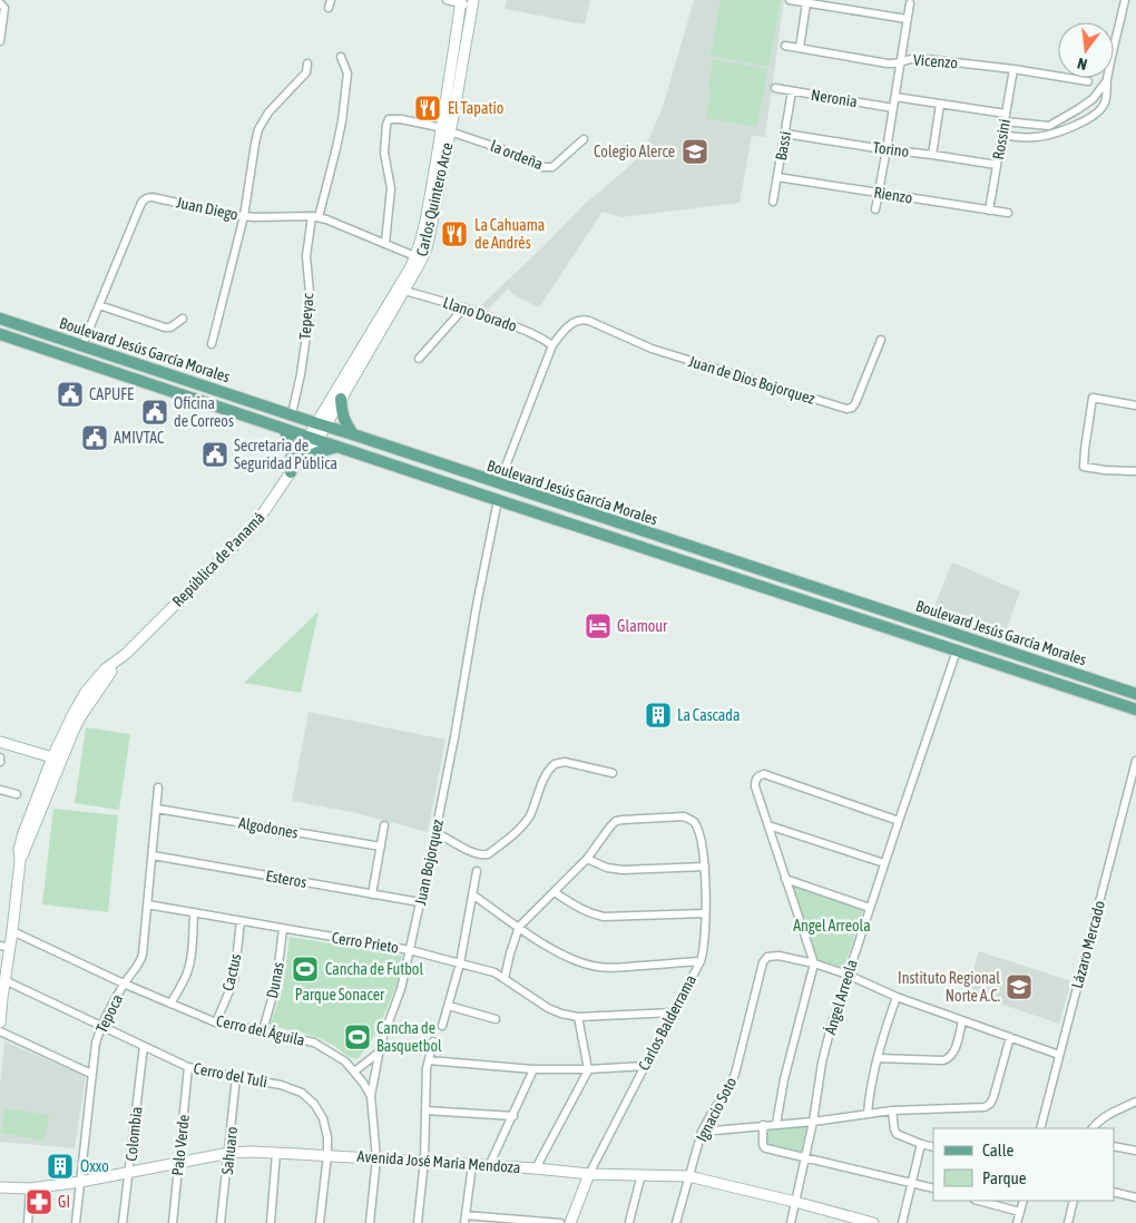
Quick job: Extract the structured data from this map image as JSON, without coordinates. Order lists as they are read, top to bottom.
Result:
{
  "streets": {
    "main road": [
      "Carlos Quintero Arce",
      "Boulevard Jesús García Morales",
      "República de Panamá",
      "Carlos Balderrama",
      "Avenida José María Mendoza"
    ],
    "street": [
      "Vicenzo",
      "Neronia",
      "Rossini",
      "Bassi",
      "Torino",
      "la ordeña",
      "Rienzo",
      "Juan Diego",
      "Llano Dorado",
      "Tepeyac",
      "Juan de Dios Bojorquez",
      "Algodones",
      "Juan Bojorquez",
      "Esteros",
      "Cerro Prieto",
      "Lázaro Mercado",
      "Cactus",
      "Dunas",
      "Ángel Arreola",
      "Tepoca",
      "Cerro del Águila",
      "Cerro del Tuli",
      "Ignacio Soto",
      "Colombia",
      "Palo Verde",
      "Sahuaro"
    ]
  },
  "crossings": [
    ["Vicenzo", "Rossini"],
    ["Neronia", "Bassi"],
    ["Rossini", "Torino"],
    ["Rossini", "Rienzo"],
    ["Bassi", "Torino"],
    ["Bassi", "Rienzo"],
    ["la ordeña", "Carlos Quintero Arce"],
    ["Carlos Quintero Arce", "Juan Diego"],
    ["Carlos Quintero Arce", "Llano Dorado"],
    ["Carlos Quintero Arce", "Boulevard Jesús García Morales"],
    ["Carlos Quintero Arce", "República de Panamá"],
    ["Juan Diego", "Tepeyac"],
    ["Juan Diego", "Boulevard Jesús García Morales"],
    ["Llano Dorado", "Juan de Dios Bojorquez"],
    ["Tepeyac", "Boulevard Jesús García Morales"],
    ["Boulevard Jesús García Morales", "República de Panamá"],
    ["Boulevard Jesús García Morales", "Juan Bojorquez"],
    ["Boulevard Jesús García Morales", "Ángel Arreola"],
    ["República de Panamá", "Cerro del Águila"],
    ["República de Panamá", "Cerro del Tuli"],
    ["Algodones", "Tepoca"],
    ["Juan Bojorquez", "Esteros"],
    ["Juan Bojorquez", "Cerro Prieto"],
    ["Juan Bojorquez", "Cerro del Águila"],
    ["Juan Bojorquez", "Avenida José María Mendoza"],
    ["Esteros", "Tepoca"],
    ["Cerro Prieto", "Cactus"],
    ["Cerro Prieto", "Dunas"],
    ["Cerro Prieto", "Tepoca"],
    ["Cerro Prieto", "Carlos Balderrama"],
    ["Cactus", "Cerro del Águila"],
    ["Dunas", "Cerro del Águila"],
    ["Ángel Arreola", "Avenida José María Mendoza"],
    ["Tepoca", "Cerro del Águila"],
    ["Tepoca", "Cerro del Tuli"],
    ["Tepoca", "Avenida José María Mendoza"],
    ["Carlos Balderrama", "Avenida José María Mendoza"],
    ["Cerro del Tuli", "Colombia"],
    ["Cerro del Tuli", "Palo Verde"],
    ["Cerro del Tuli", "Sahuaro"],
    ["Cerro del Tuli", "Avenida José María Mendoza"],
    ["Ignacio Soto", "Avenida José María Mendoza"],
    ["Colombia", "Avenida José María Mendoza"],
    ["Palo Verde", "Avenida José María Mendoza"],
    ["Sahuaro", "Avenida José María Mendoza"]
  ],
  "parks": ["Angel Arreola", "Parque Sonacer"],
  "places": {
    "restaurant": ["El Tapatío", "La Cahuama de Andrés"],
    "school or university": ["Colegio Alerce", "Instituto Regional Norte A.C."],
    "public building": [
      "CAPUFE",
      "Oficina de Correos",
      "AMIVTAC",
      "Secretaria de Seguridad Pública"
    ],
    "hotel": ["Glamour"],
    "building": ["La Cascada", "Oxxo"],
    "sports": ["Cancha de Futbol", "Cancha de Basquetbol"],
    "pharmacy": ["GI"]
  },
  "legend": ["Calle", "Parque"],
  "north": "bottom"
}
